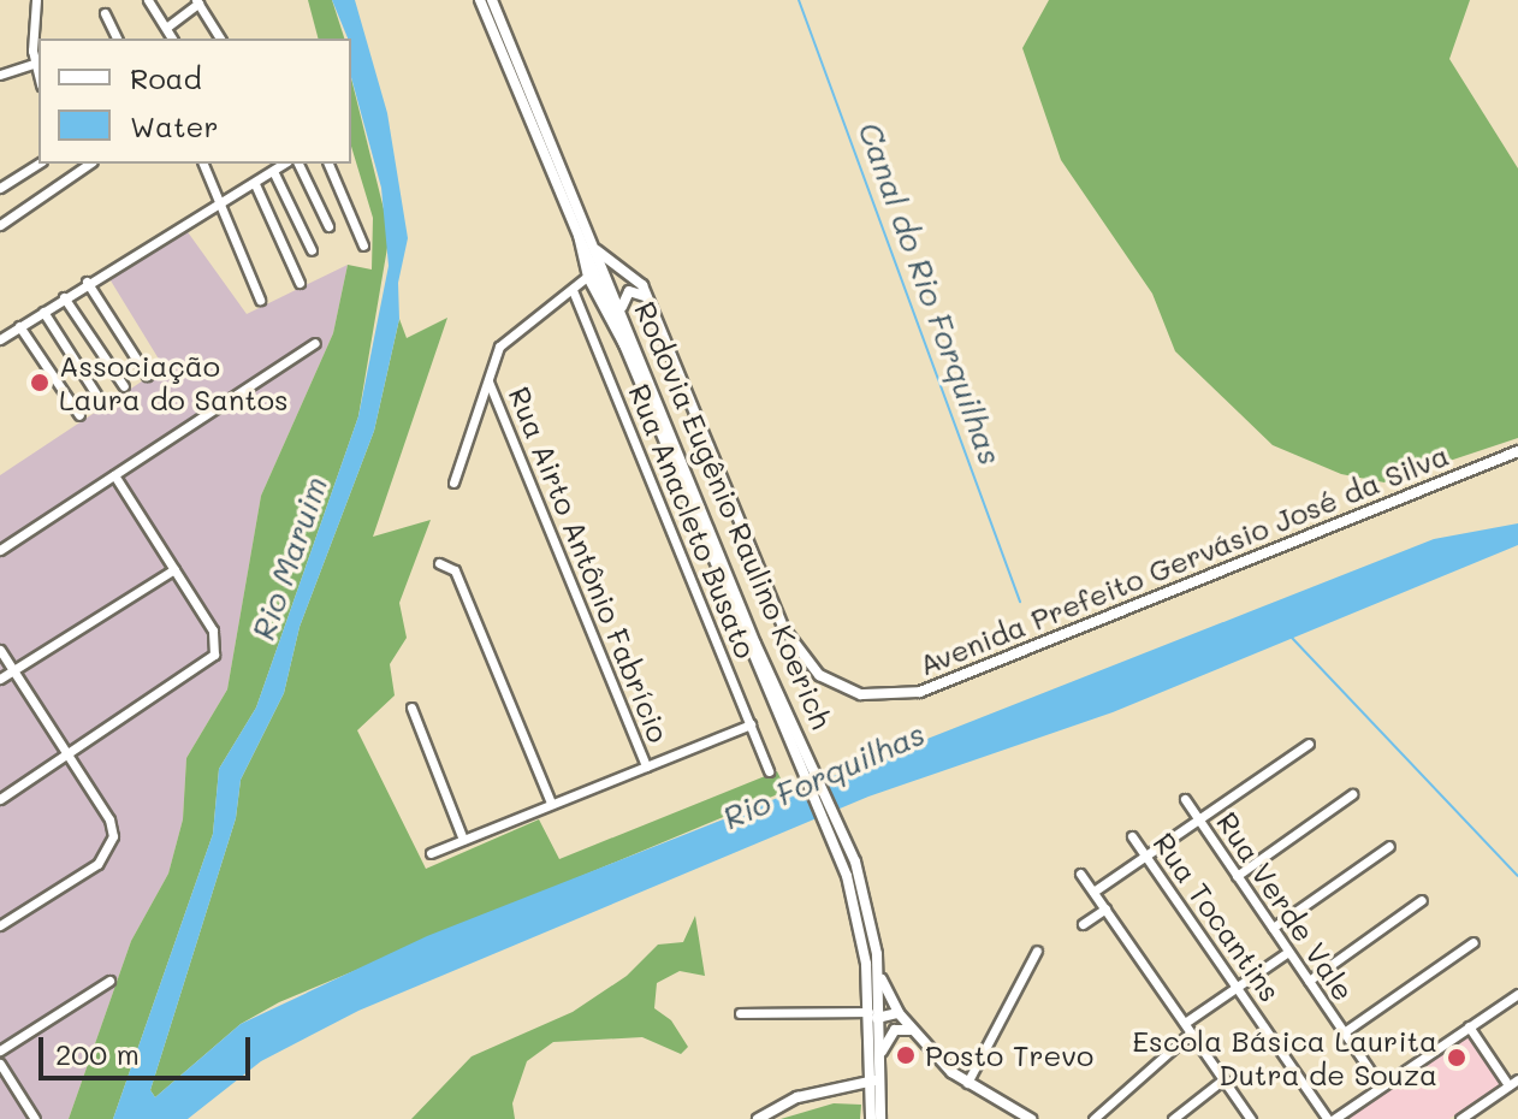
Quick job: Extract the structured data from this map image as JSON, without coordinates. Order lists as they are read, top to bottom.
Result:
{
  "streets": {
    "main road": ["Rodovia Eugênio Raulino Koerich", "Avenida Prefeito Gervásio José da Silva"],
    "street": [
      "Rua Anacleto Busato",
      "Rua Airto Antônio Fabrício",
      "Rua Verde Vale",
      "Rua Tocantins"
    ]
  },
  "crossings": [
    ["Rodovia Eugênio Raulino Koerich", "Avenida Prefeito Gervásio José da Silva"]
  ],
  "water": ["Canal do Rio Forquilhas", "Rio Maruim", "Rio Forquilhas"],
  "places": ["Associação Laura do Santos", "Posto Trevo", "Escola Básica Laurita Dutra de Souza"],
  "legend": ["Road", "Water"],
  "scale_bar": "200 m"
}
